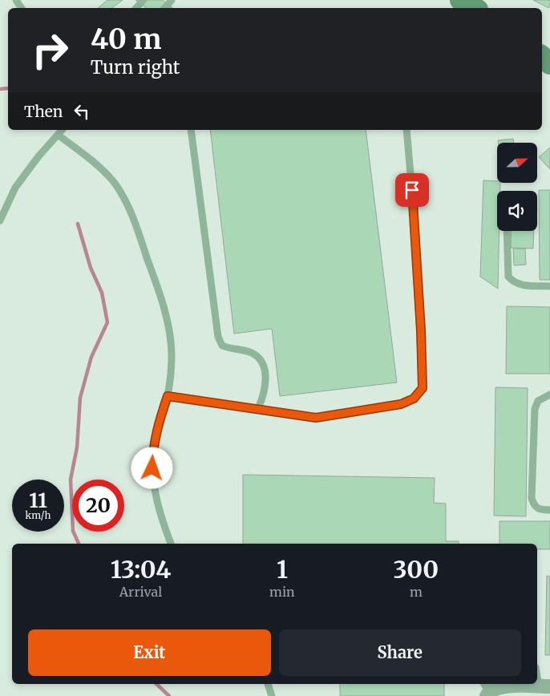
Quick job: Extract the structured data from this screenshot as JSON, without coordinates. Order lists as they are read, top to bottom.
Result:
{
  "north": "right",
  "page": {
    "turn": ["40 m", "Turn right"],
    "then": "Then",
    "speed": "11 km/h",
    "limit": "20",
    "eta": [
      "13:04",
      "Arrival",
      "1",
      "min",
      "300",
      "m"
    ],
    "buttons": ["Exit", "Share"]
  }
}
